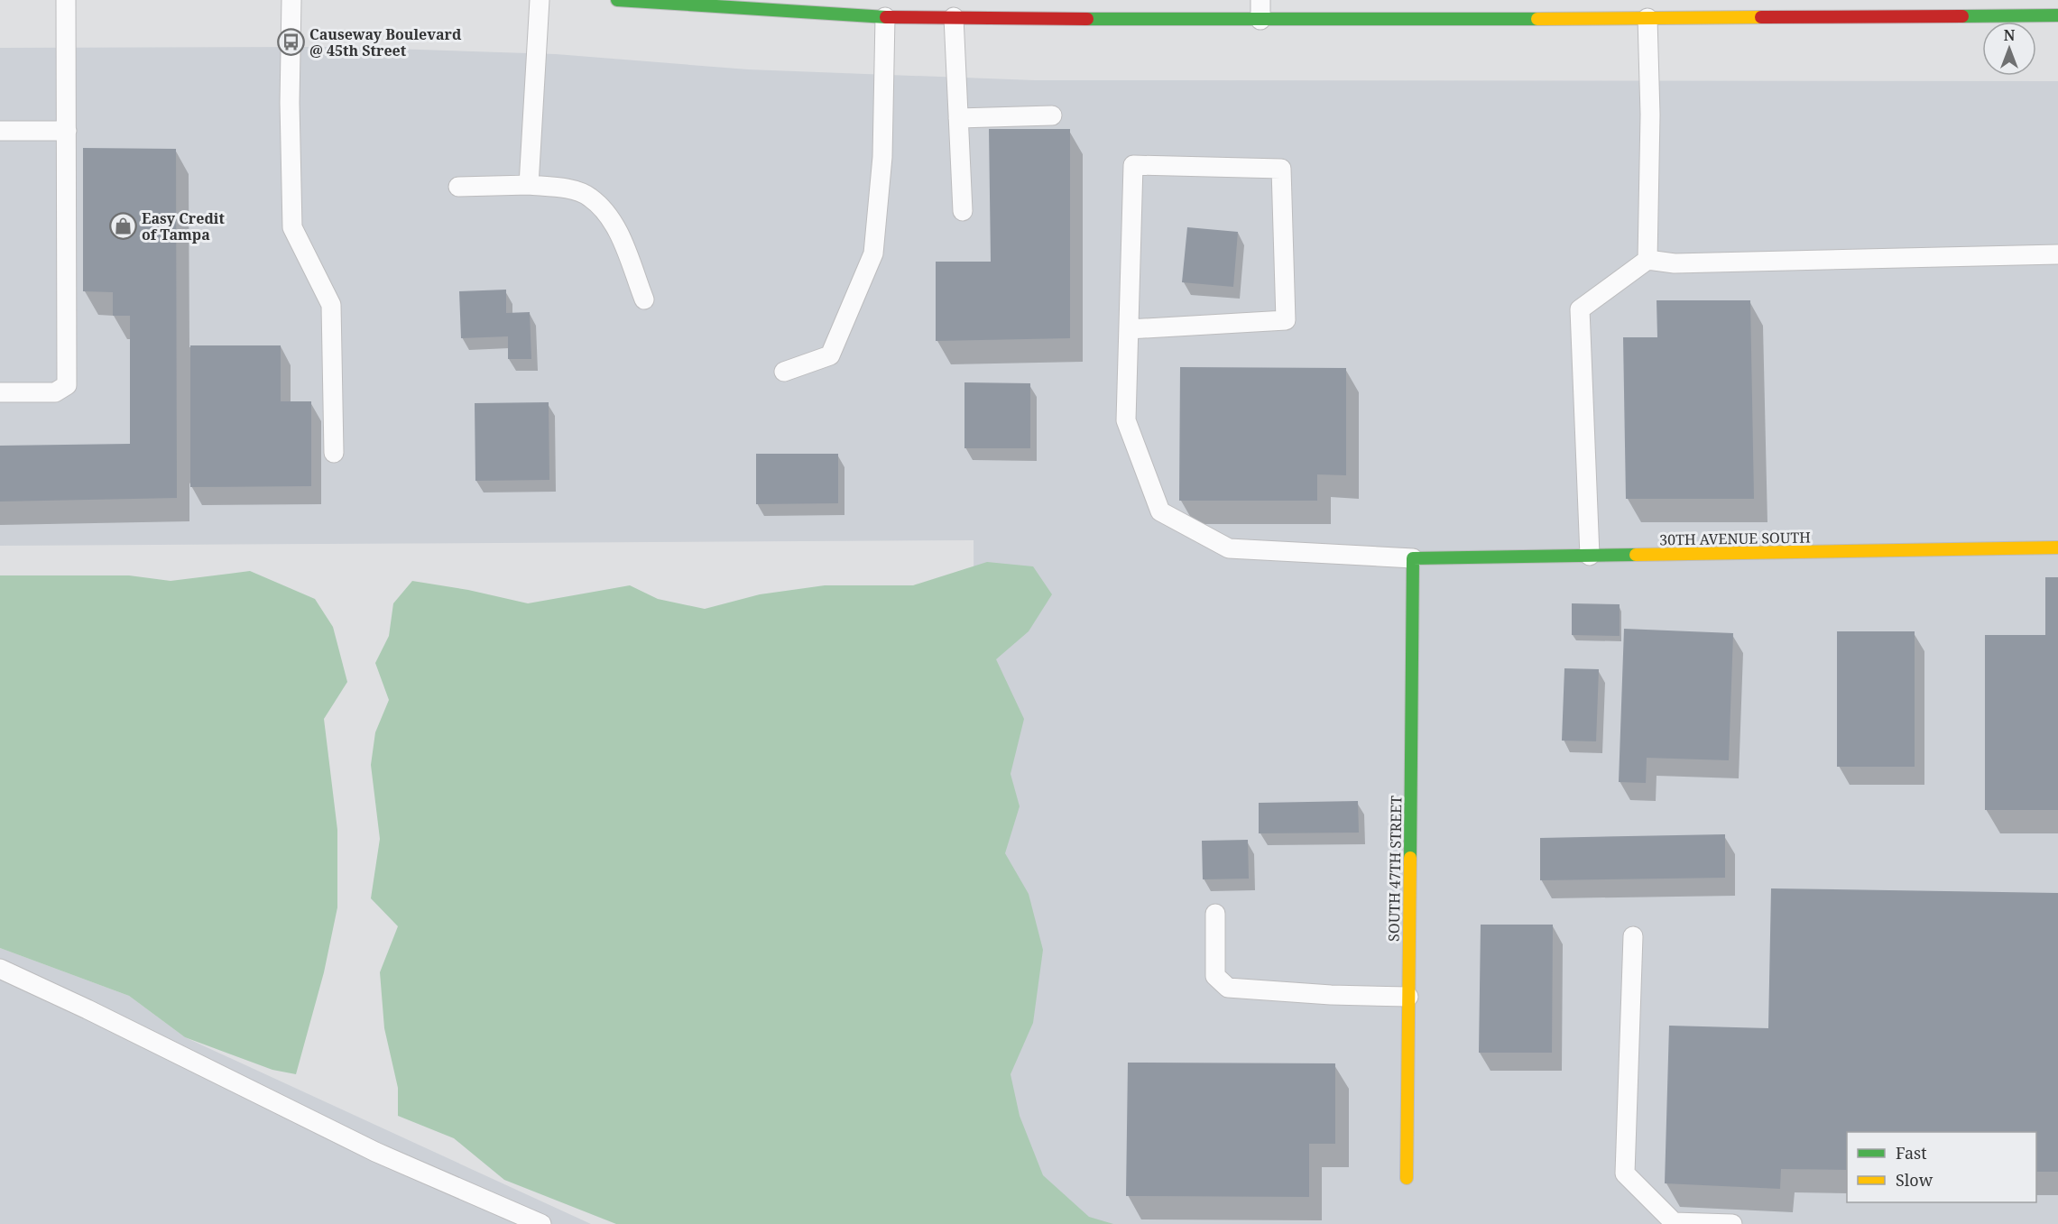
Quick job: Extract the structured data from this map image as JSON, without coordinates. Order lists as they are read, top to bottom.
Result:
{
  "streets": {
    "main road": ["30TH AVENUE SOUTH", "SOUTH 47TH STREET"]
  },
  "crossings": [
    ["30TH AVENUE SOUTH", "SOUTH 47TH STREET"]
  ],
  "places": {
    "bus stop": ["Causeway Boulevard @ 45th Street"],
    "shop": ["Easy Credit of Tampa"]
  },
  "legend": ["Fast", "Slow"],
  "north": "top"
}
